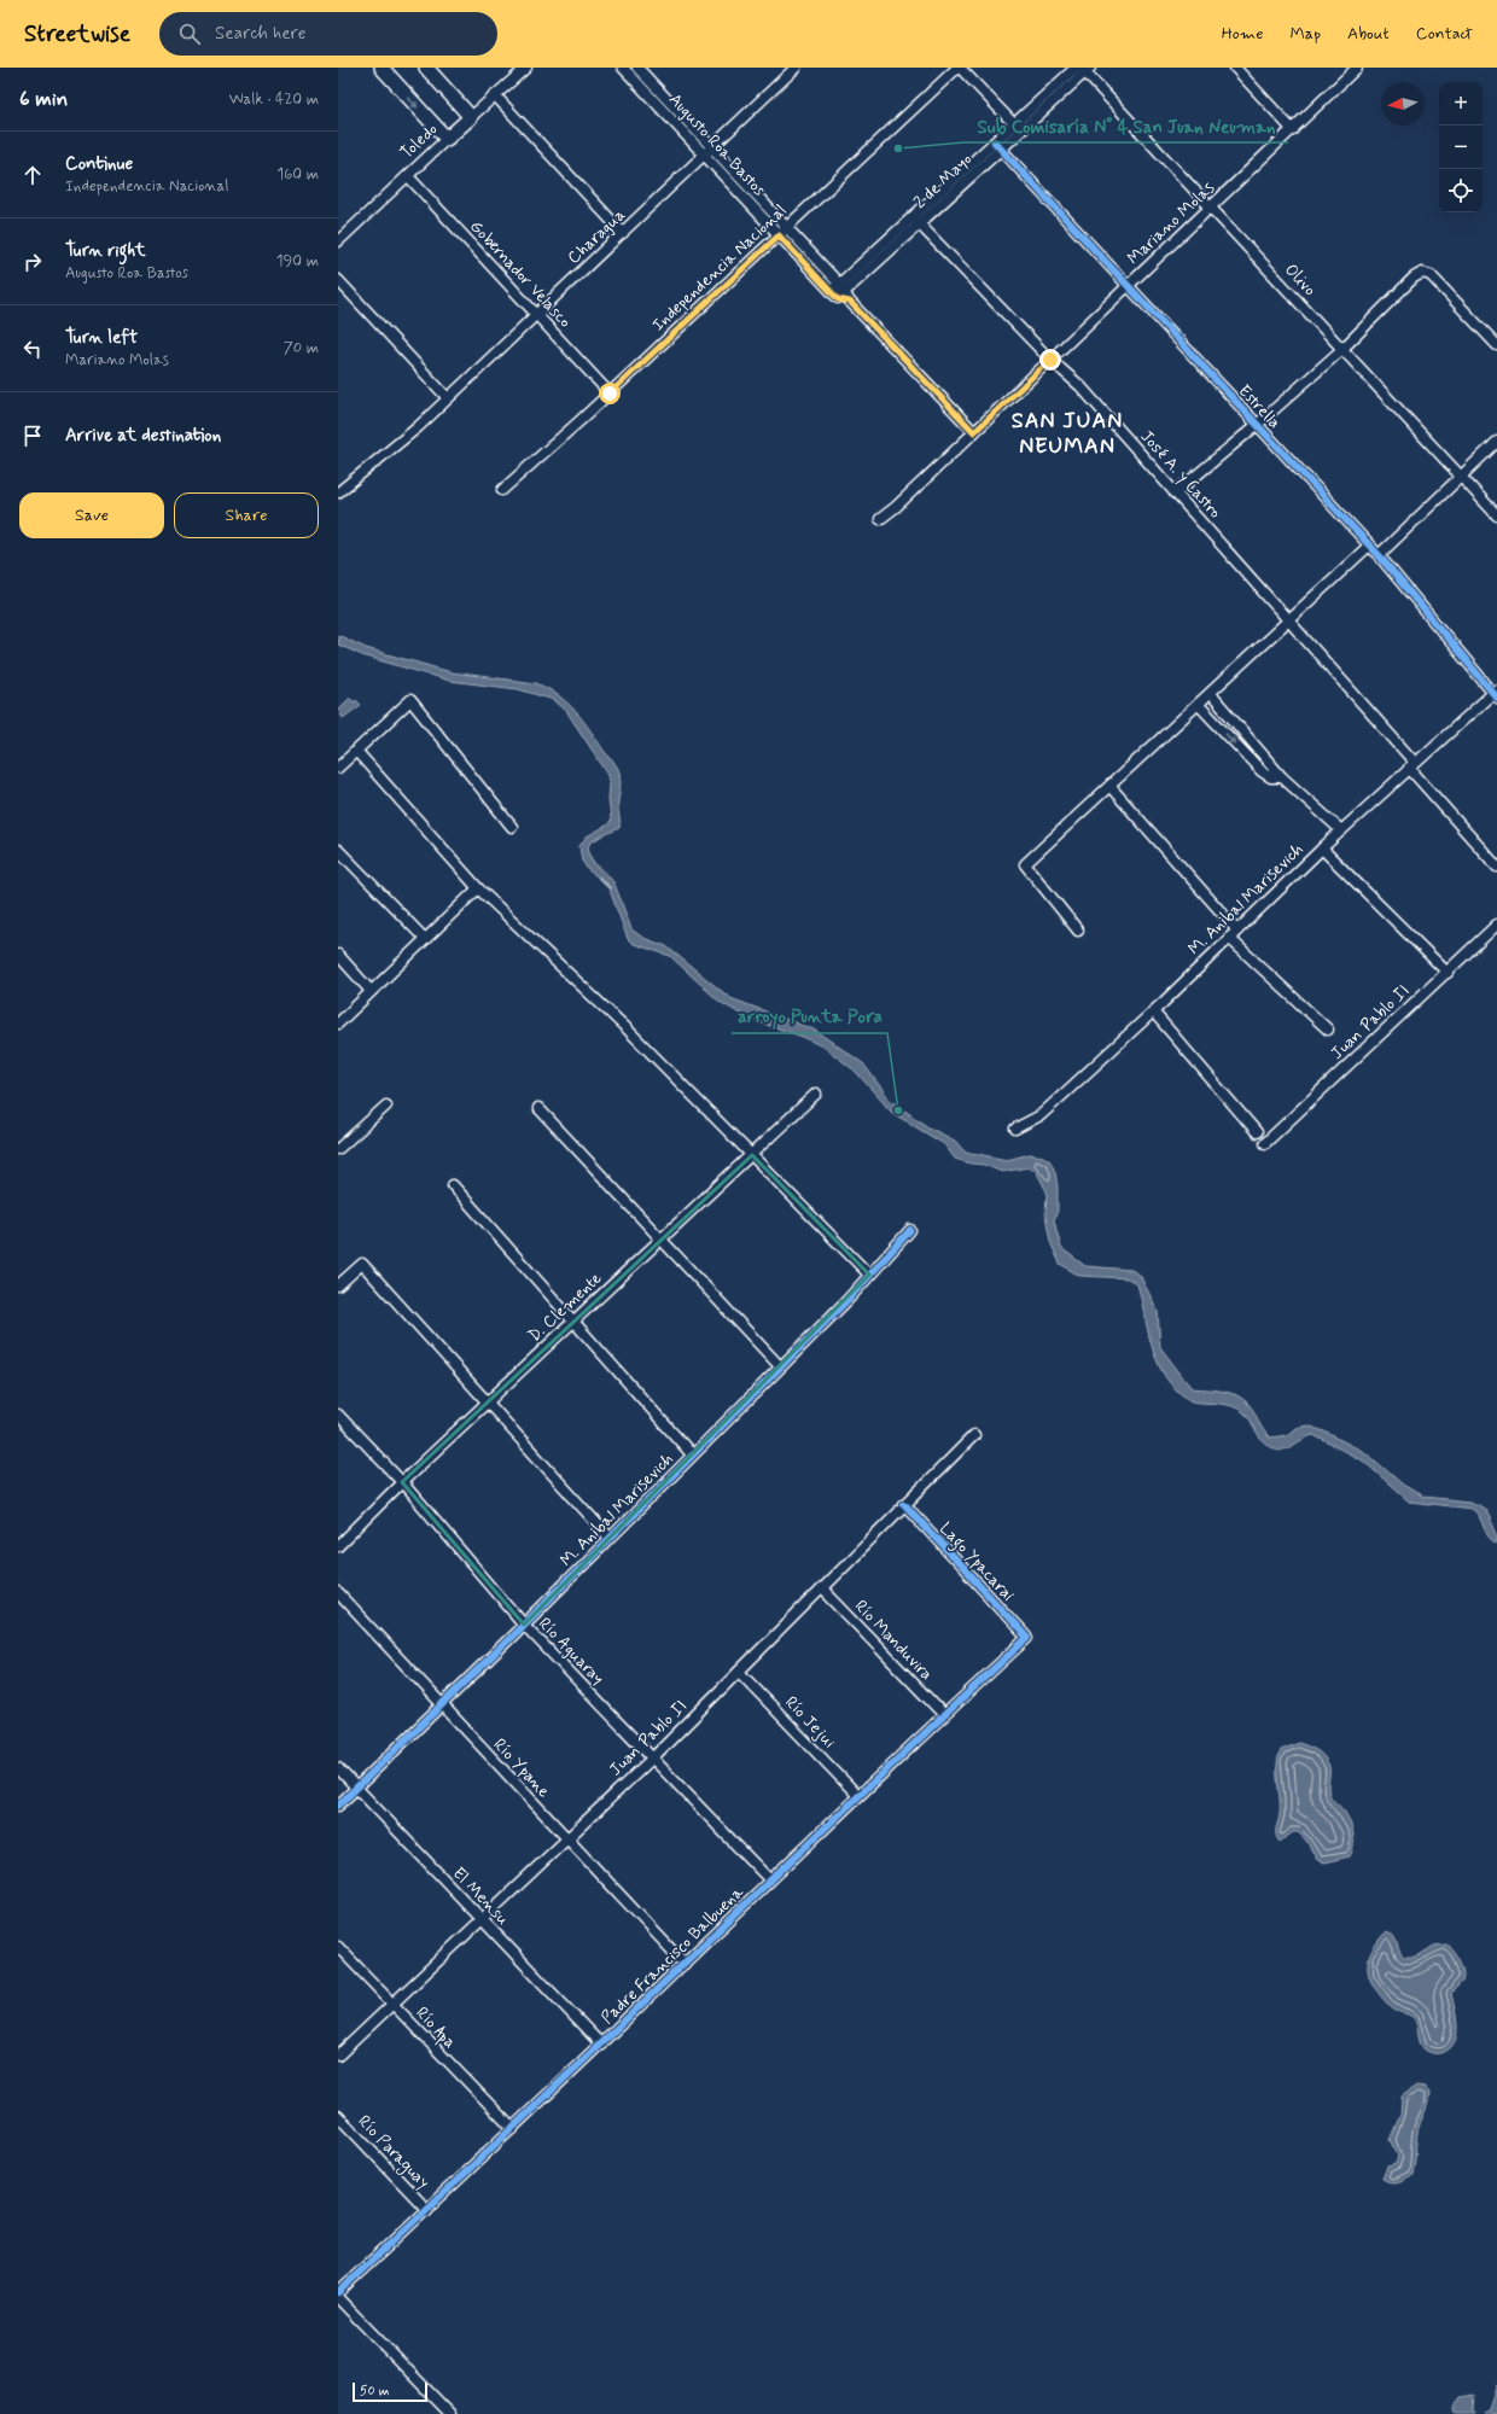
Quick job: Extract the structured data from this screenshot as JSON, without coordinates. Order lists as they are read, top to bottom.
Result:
{
  "streets": {
    "main road": ["Toledo"],
    "street": [
      "Augusto Roa Bastos",
      "2 de Mayo",
      "Mariano Molas",
      "Charagua",
      "Independencia Nacional",
      "Gobernador Velasco",
      "Olivo",
      "Estrella",
      "José A. y Castro",
      "M. Anibal Marisevich",
      "Juan Pablo II",
      "D. Clemente",
      "Lago Ypacarai",
      "Río Manduvira",
      "Río Aguaray",
      "Río Jejui",
      "Río Ypane",
      "El Mensu",
      "Padre Francisco Balbuena",
      "Río Apa",
      "Río Paraguay"
    ]
  },
  "crossings": [
    ["Toledo", "Gobernador Velasco"],
    ["Augusto Roa Bastos", "2 de Mayo"],
    ["Augusto Roa Bastos", "Mariano Molas"],
    ["Augusto Roa Bastos", "Charagua"],
    ["Augusto Roa Bastos", "Independencia Nacional"],
    ["2 de Mayo", "Olivo"],
    ["2 de Mayo", "Estrella"],
    ["2 de Mayo", "José A. y Castro"],
    ["Mariano Molas", "Olivo"],
    ["Mariano Molas", "Estrella"],
    ["Mariano Molas", "José A. y Castro"],
    ["Charagua", "Gobernador Velasco"],
    ["Independencia Nacional", "Gobernador Velasco"],
    ["Estrella", "M. Anibal Marisevich"],
    ["José A. y Castro", "M. Anibal Marisevich"],
    ["M. Anibal Marisevich", "Río Aguaray"],
    ["M. Anibal Marisevich", "Río Ypane"],
    ["M. Anibal Marisevich", "El Mensu"],
    ["Juan Pablo II", "Lago Ypacarai"],
    ["Juan Pablo II", "Río Manduvira"],
    ["Juan Pablo II", "Río Aguaray"],
    ["Juan Pablo II", "Río Jejui"],
    ["Juan Pablo II", "Río Ypane"],
    ["Juan Pablo II", "El Mensu"],
    ["Juan Pablo II", "Río Apa"],
    ["D. Clemente", "Río Aguaray"],
    ["Lago Ypacarai", "Padre Francisco Balbuena"],
    ["Río Manduvira", "Padre Francisco Balbuena"],
    ["Río Aguaray", "Padre Francisco Balbuena"],
    ["Río Jejui", "Padre Francisco Balbuena"],
    ["Río Ypane", "Padre Francisco Balbuena"],
    ["El Mensu", "Padre Francisco Balbuena"],
    ["Padre Francisco Balbuena", "Río Apa"],
    ["Padre Francisco Balbuena", "Río Paraguay"]
  ],
  "districts": ["SAN JUAN NEUMAN"],
  "places": ["Sub Comisaría N° 4 San Juan Neuman", "arroyo Punta Pora"],
  "scale_bar": "50 m",
  "north": "left",
  "page": {
    "header": "Streetwise",
    "search": "Search here",
    "nav": [
      "Home",
      "Map",
      "About",
      "Contact"
    ],
    "heading": ["6 min", "Walk · 420 m"],
    "map_buttons": ["+", "−"],
    "list": [
      ["Continue", "Independencia Nacional", "160 m"],
      ["Turn right", "Augusto Roa Bastos", "190 m"],
      ["Turn left", "Mariano Molas", "70 m"],
      "Arrive at destination"
    ],
    "buttons": ["Save", "Share"],
    "scale": "50 m"
  }
}
